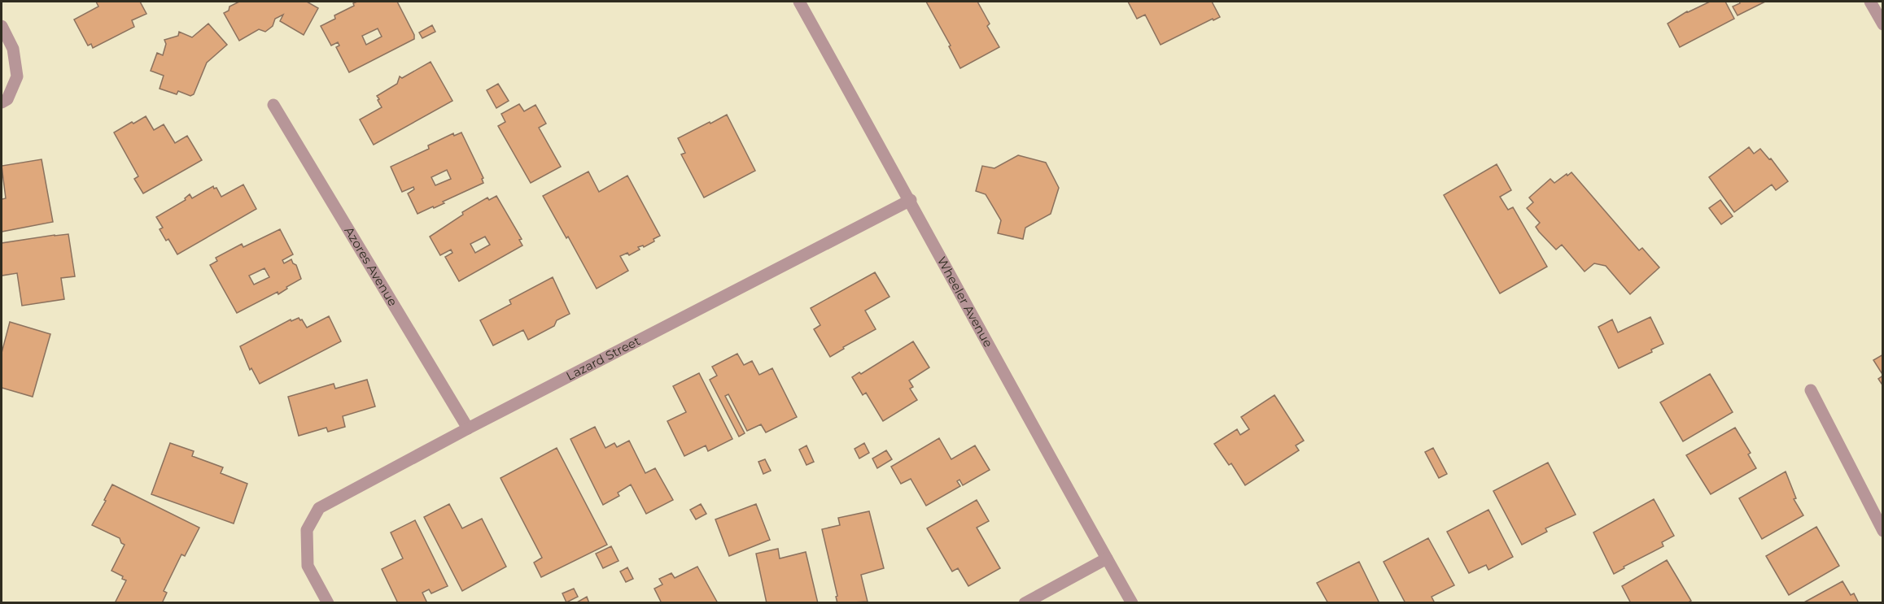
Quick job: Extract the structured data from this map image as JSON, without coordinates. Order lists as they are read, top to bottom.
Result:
{
  "streets": {
    "street": ["Azores Avenue", "Wheeler Avenue", "Lazard Street"]
  },
  "crossings": [
    ["Azores Avenue", "Lazard Street"],
    ["Wheeler Avenue", "Lazard Street"]
  ]
}
